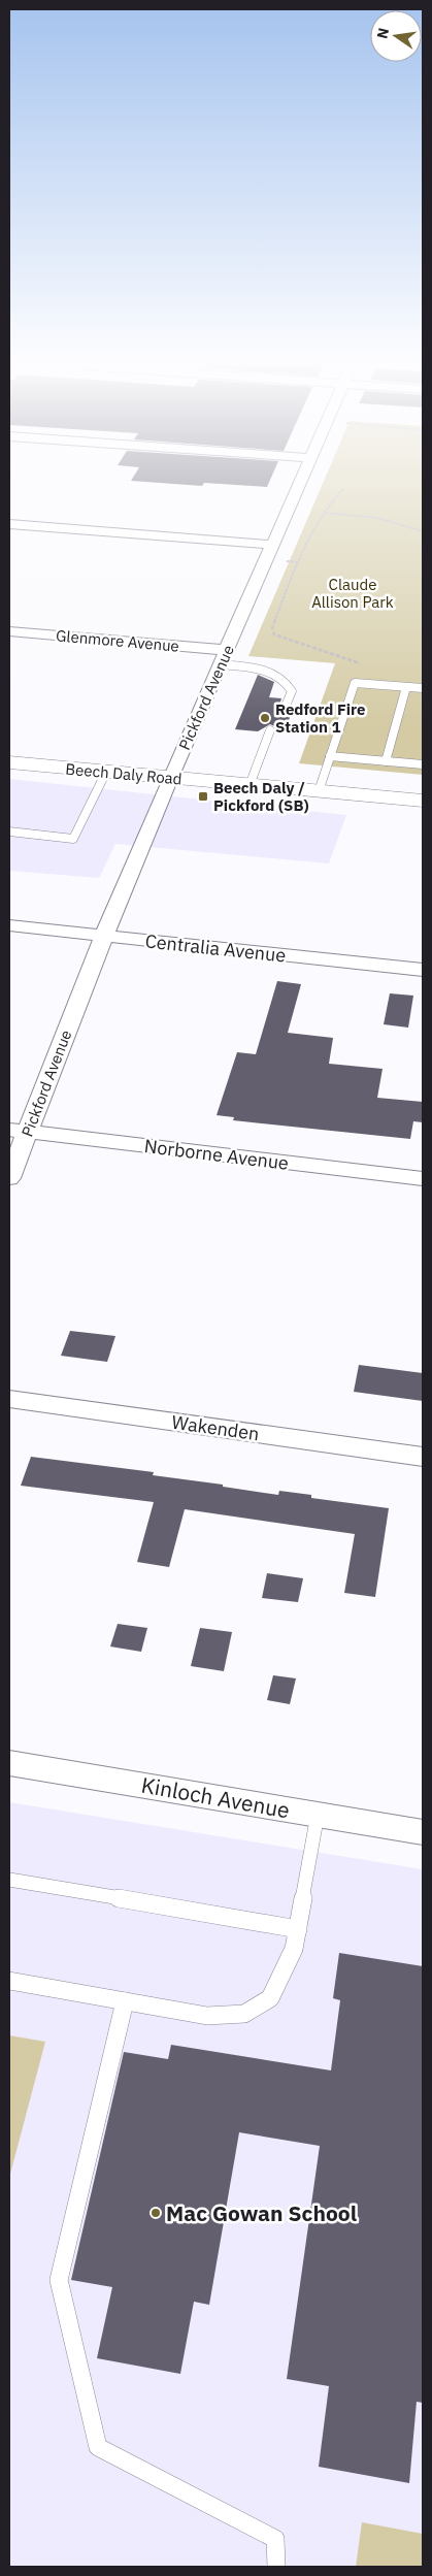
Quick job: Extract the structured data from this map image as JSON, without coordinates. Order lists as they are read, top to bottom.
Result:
{
  "streets": {
    "main road": ["Beech Daly Road"],
    "street": [
      "Glenmore Avenue",
      "Pickford Avenue",
      "Centralia Avenue",
      "Norborne Avenue",
      "Wakenden",
      "Kinloch Avenue"
    ]
  },
  "crossings": [
    ["Glenmore Avenue", "Pickford Avenue"],
    ["Pickford Avenue", "Beech Daly Road"],
    ["Pickford Avenue", "Centralia Avenue"],
    ["Pickford Avenue", "Norborne Avenue"]
  ],
  "parks": ["Claude Allison Park"],
  "places": {
    "other": ["Redford Fire Station 1", "Mac Gowan School"],
    "transit": ["Beech Daly / Pickford (SB)"]
  },
  "north": "left"
}
